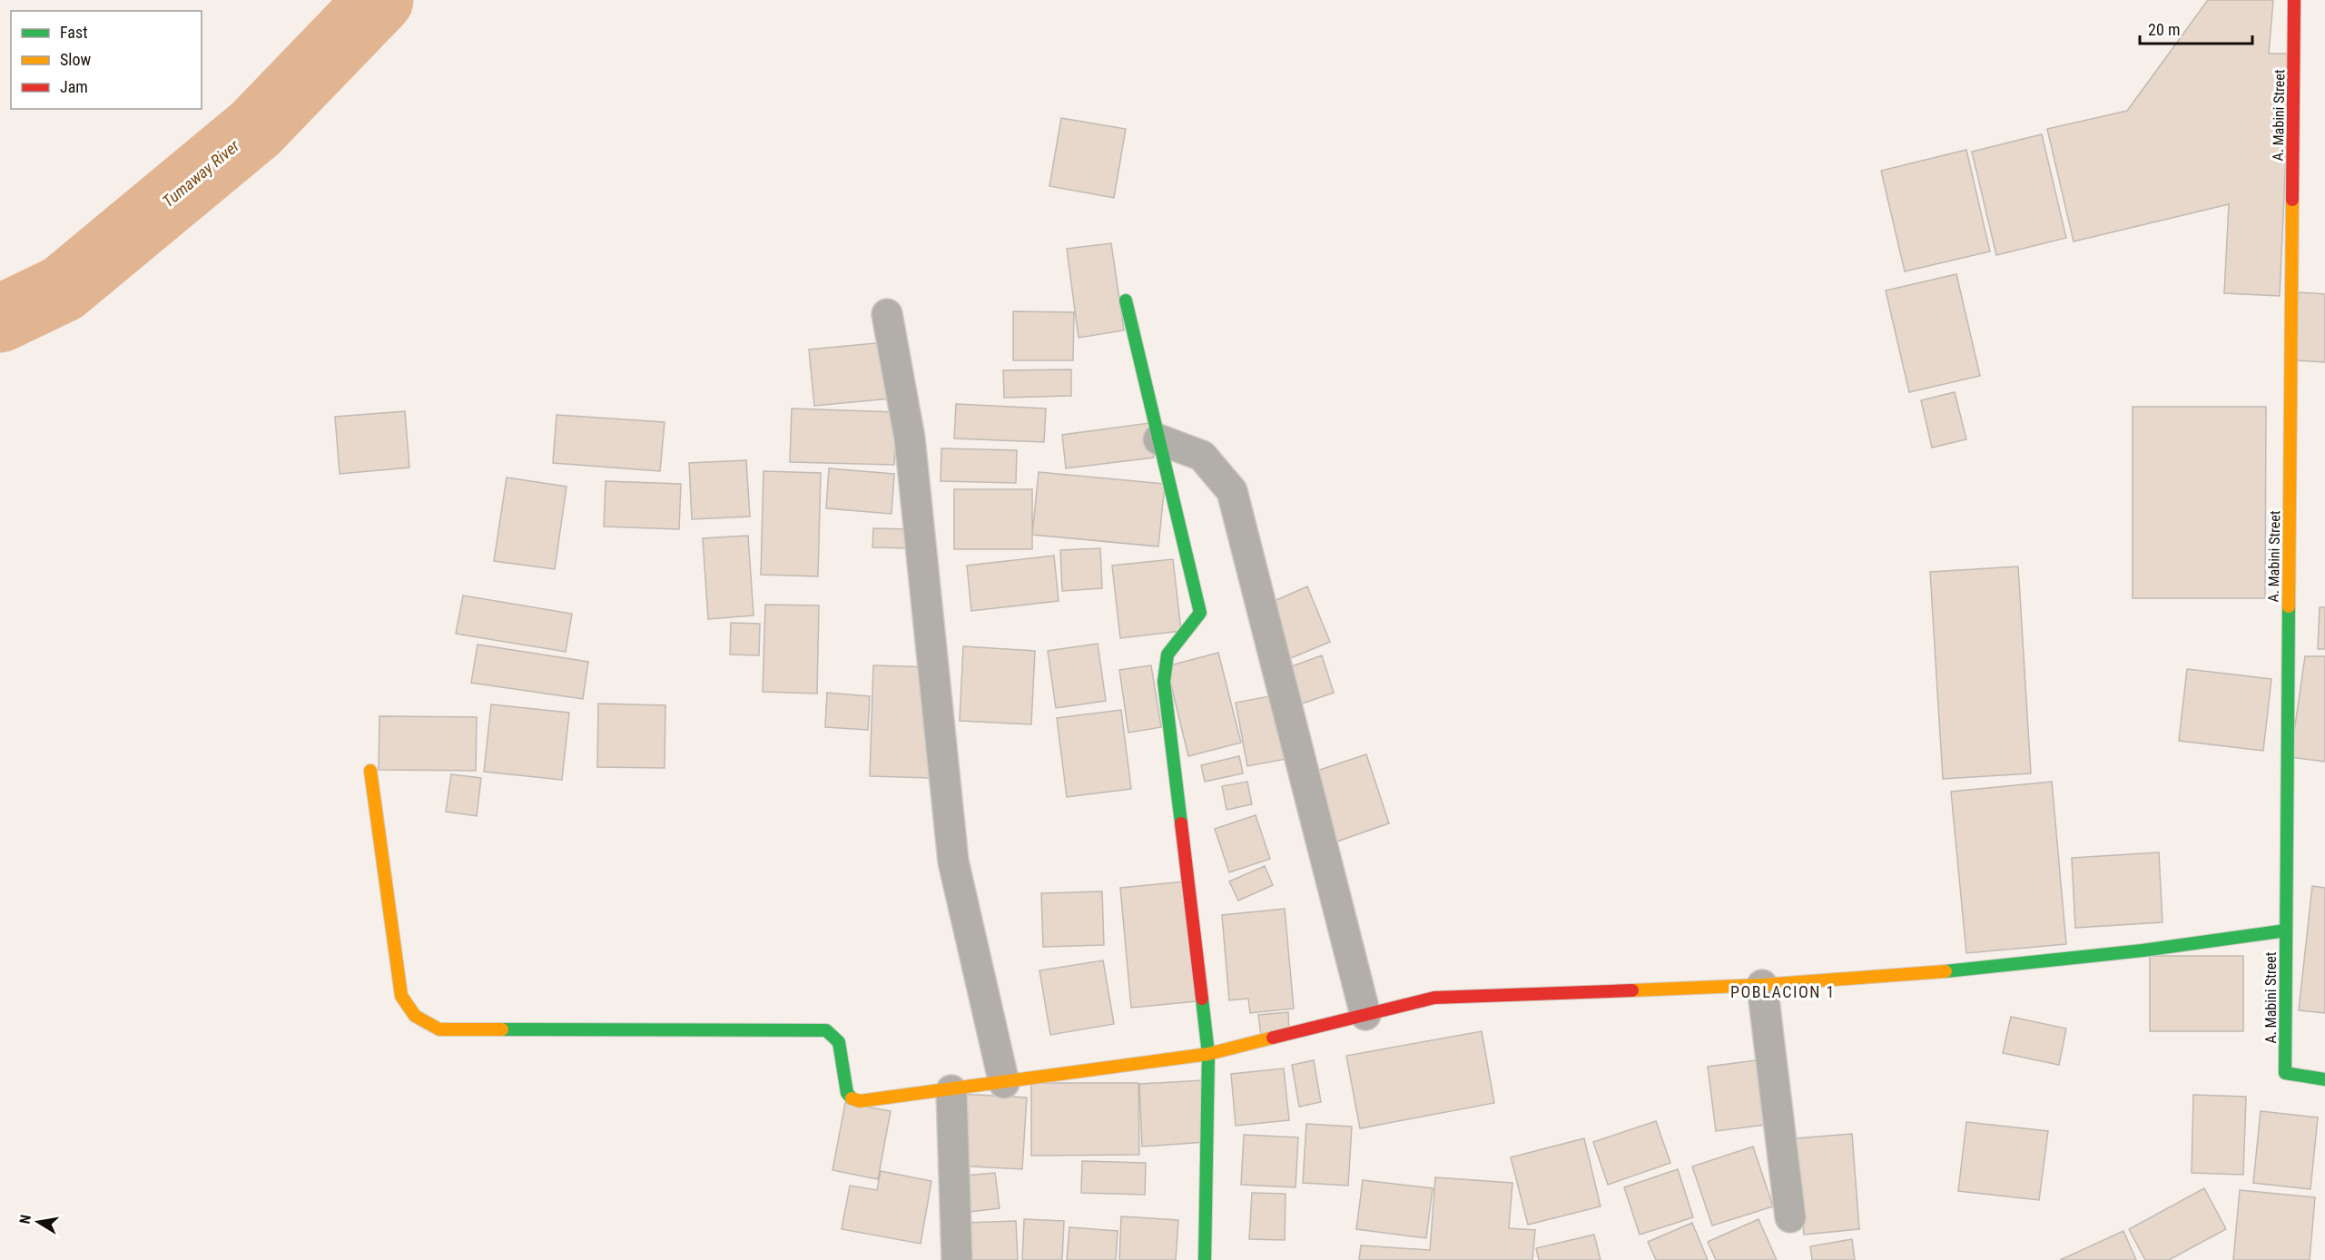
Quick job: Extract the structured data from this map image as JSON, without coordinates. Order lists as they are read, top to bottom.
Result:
{
  "streets": {
    "street": ["A. Mabini Street"]
  },
  "districts": ["POBLACION 1"],
  "water": ["Tumaway River"],
  "legend": ["Fast", "Slow", "Jam"],
  "scale_bar": "20 m",
  "north": "left"
}
